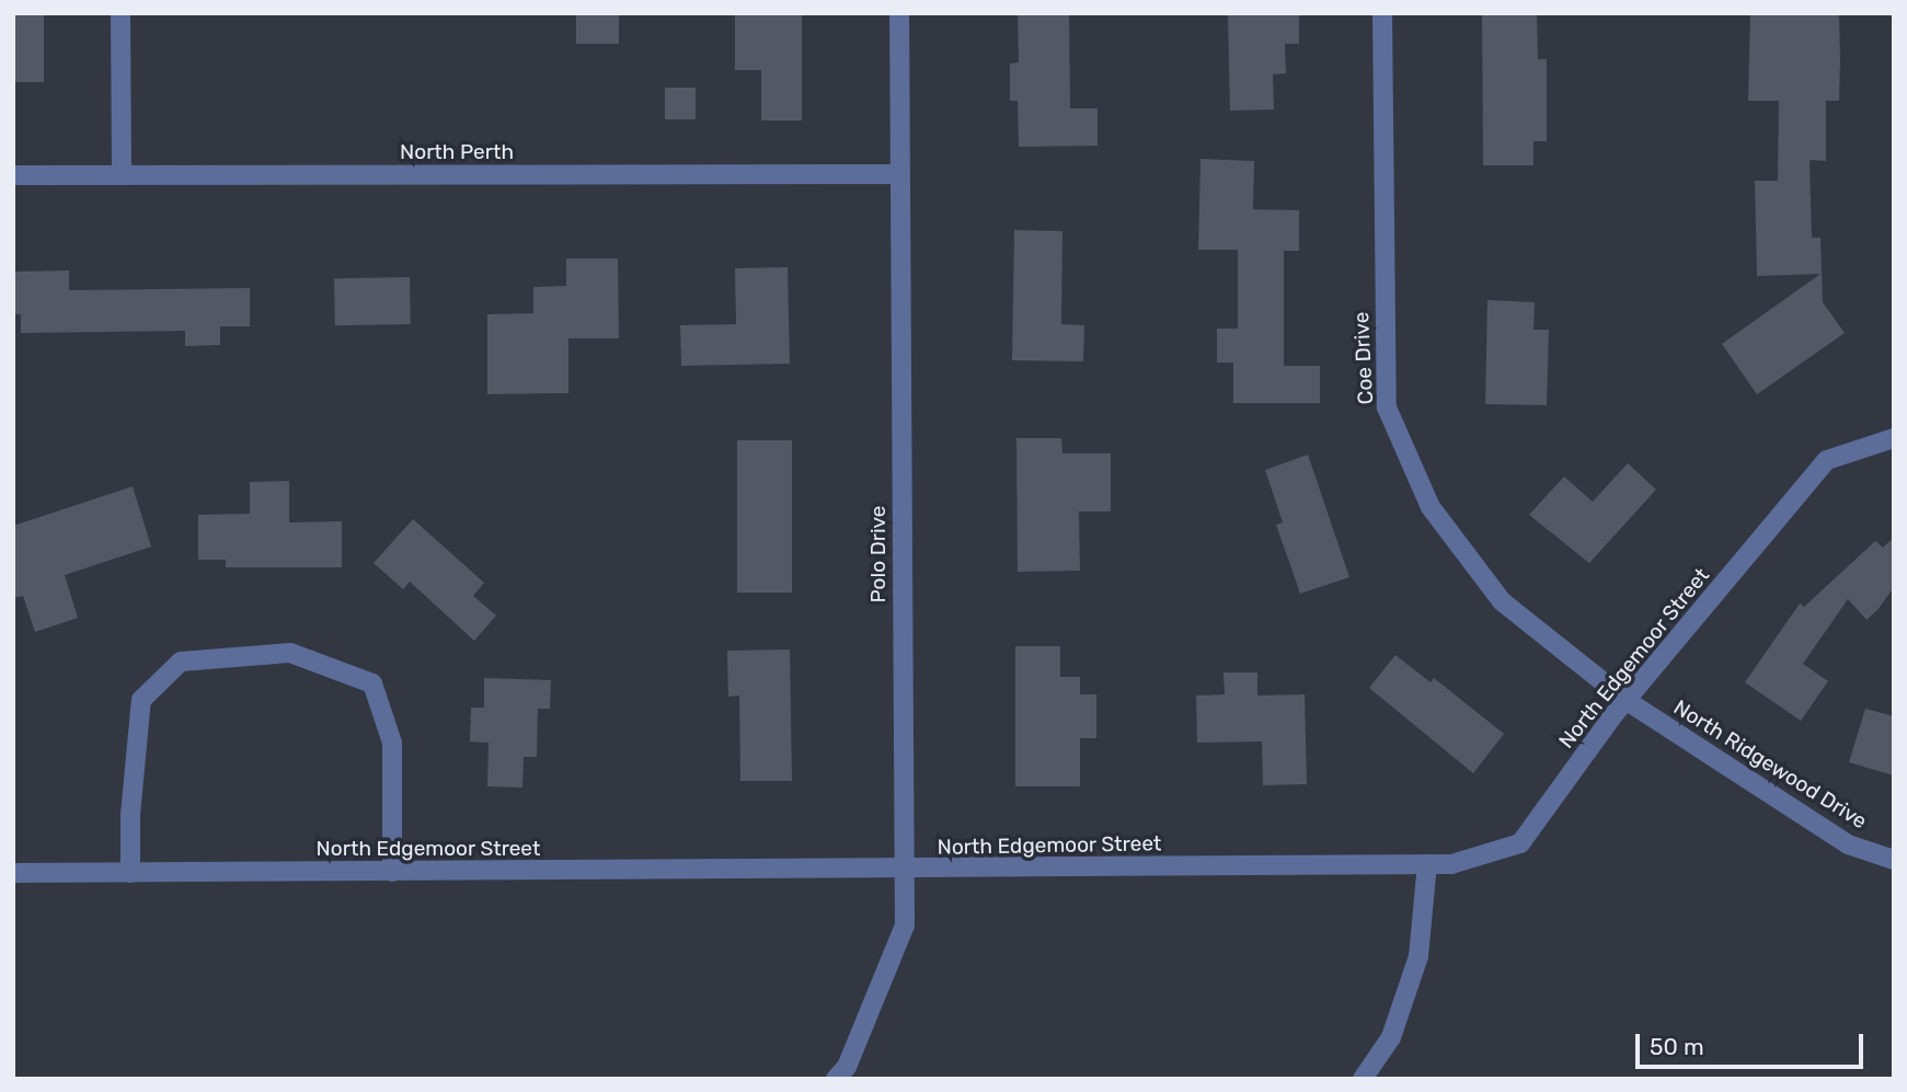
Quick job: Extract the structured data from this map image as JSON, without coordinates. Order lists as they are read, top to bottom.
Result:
{
  "streets": {
    "street": [
      "North Perth",
      "Coe Drive",
      "Polo Drive",
      "North Edgemoor Street",
      "North Ridgewood Drive"
    ]
  },
  "crossings": [
    ["North Perth", "Polo Drive"],
    ["Coe Drive", "North Edgemoor Street"],
    ["Coe Drive", "North Ridgewood Drive"],
    ["Polo Drive", "North Edgemoor Street"],
    ["North Edgemoor Street", "North Ridgewood Drive"]
  ],
  "scale_bar": "50 m"
}
